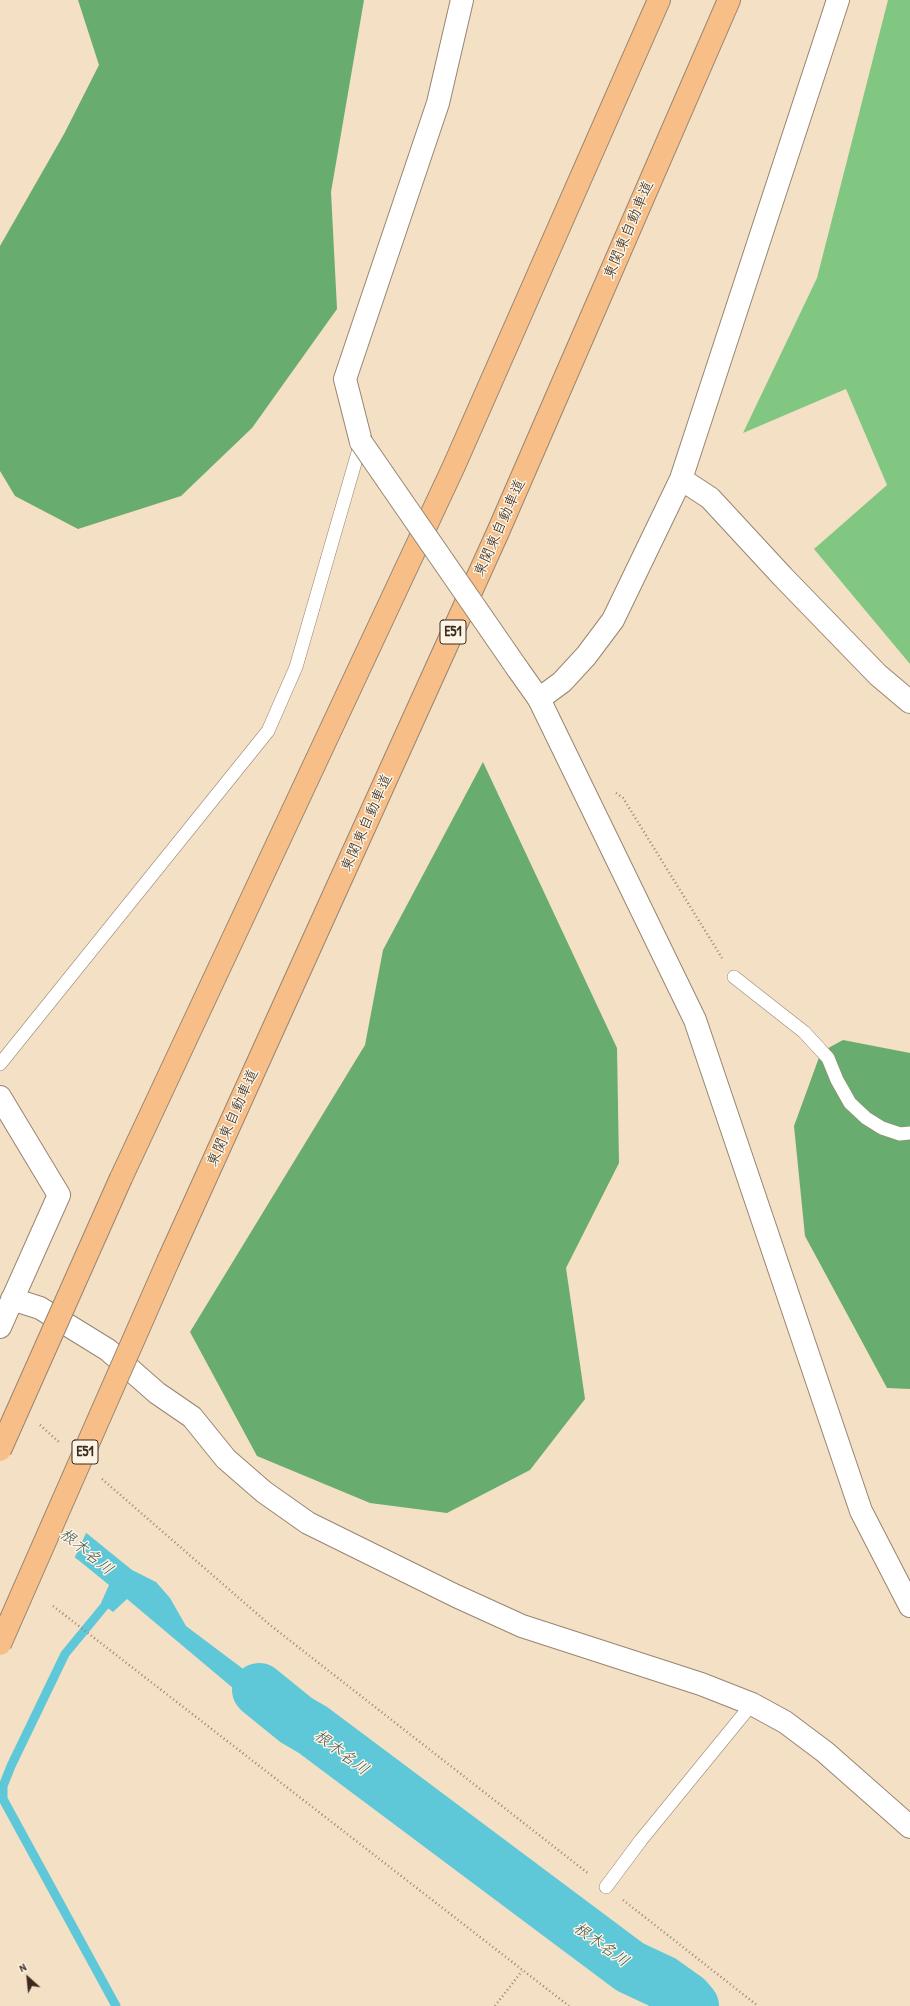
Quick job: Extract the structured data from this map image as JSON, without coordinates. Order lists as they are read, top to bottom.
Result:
{
  "streets": {
    "highway": ["東関東自動車道", "E51"]
  },
  "water": ["根木名川"],
  "north": "top left"
}
